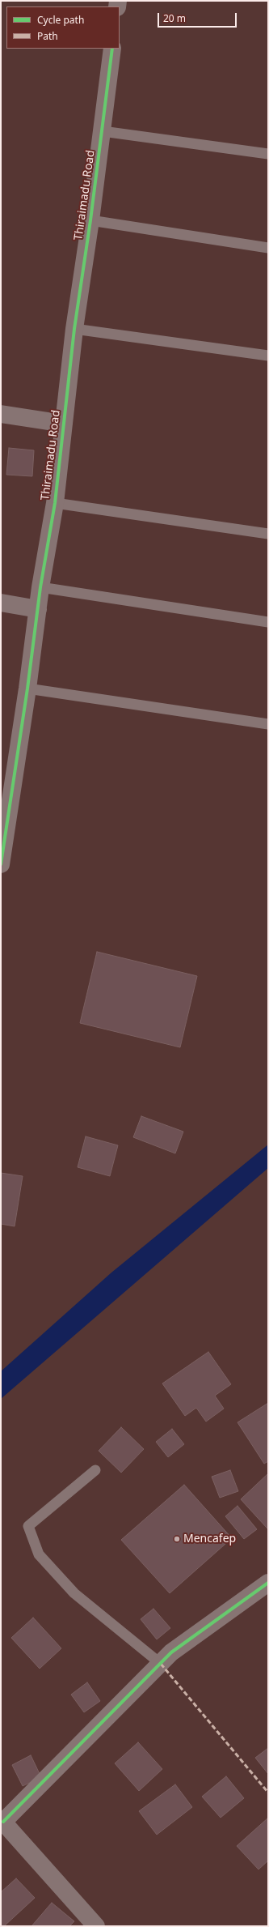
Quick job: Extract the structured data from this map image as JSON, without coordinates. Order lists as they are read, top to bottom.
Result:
{
  "streets": {
    "street": ["Thiraimadu Road"]
  },
  "places": ["Mencafep"],
  "legend": ["Cycle path", "Path"],
  "scale_bar": "20 m"
}
